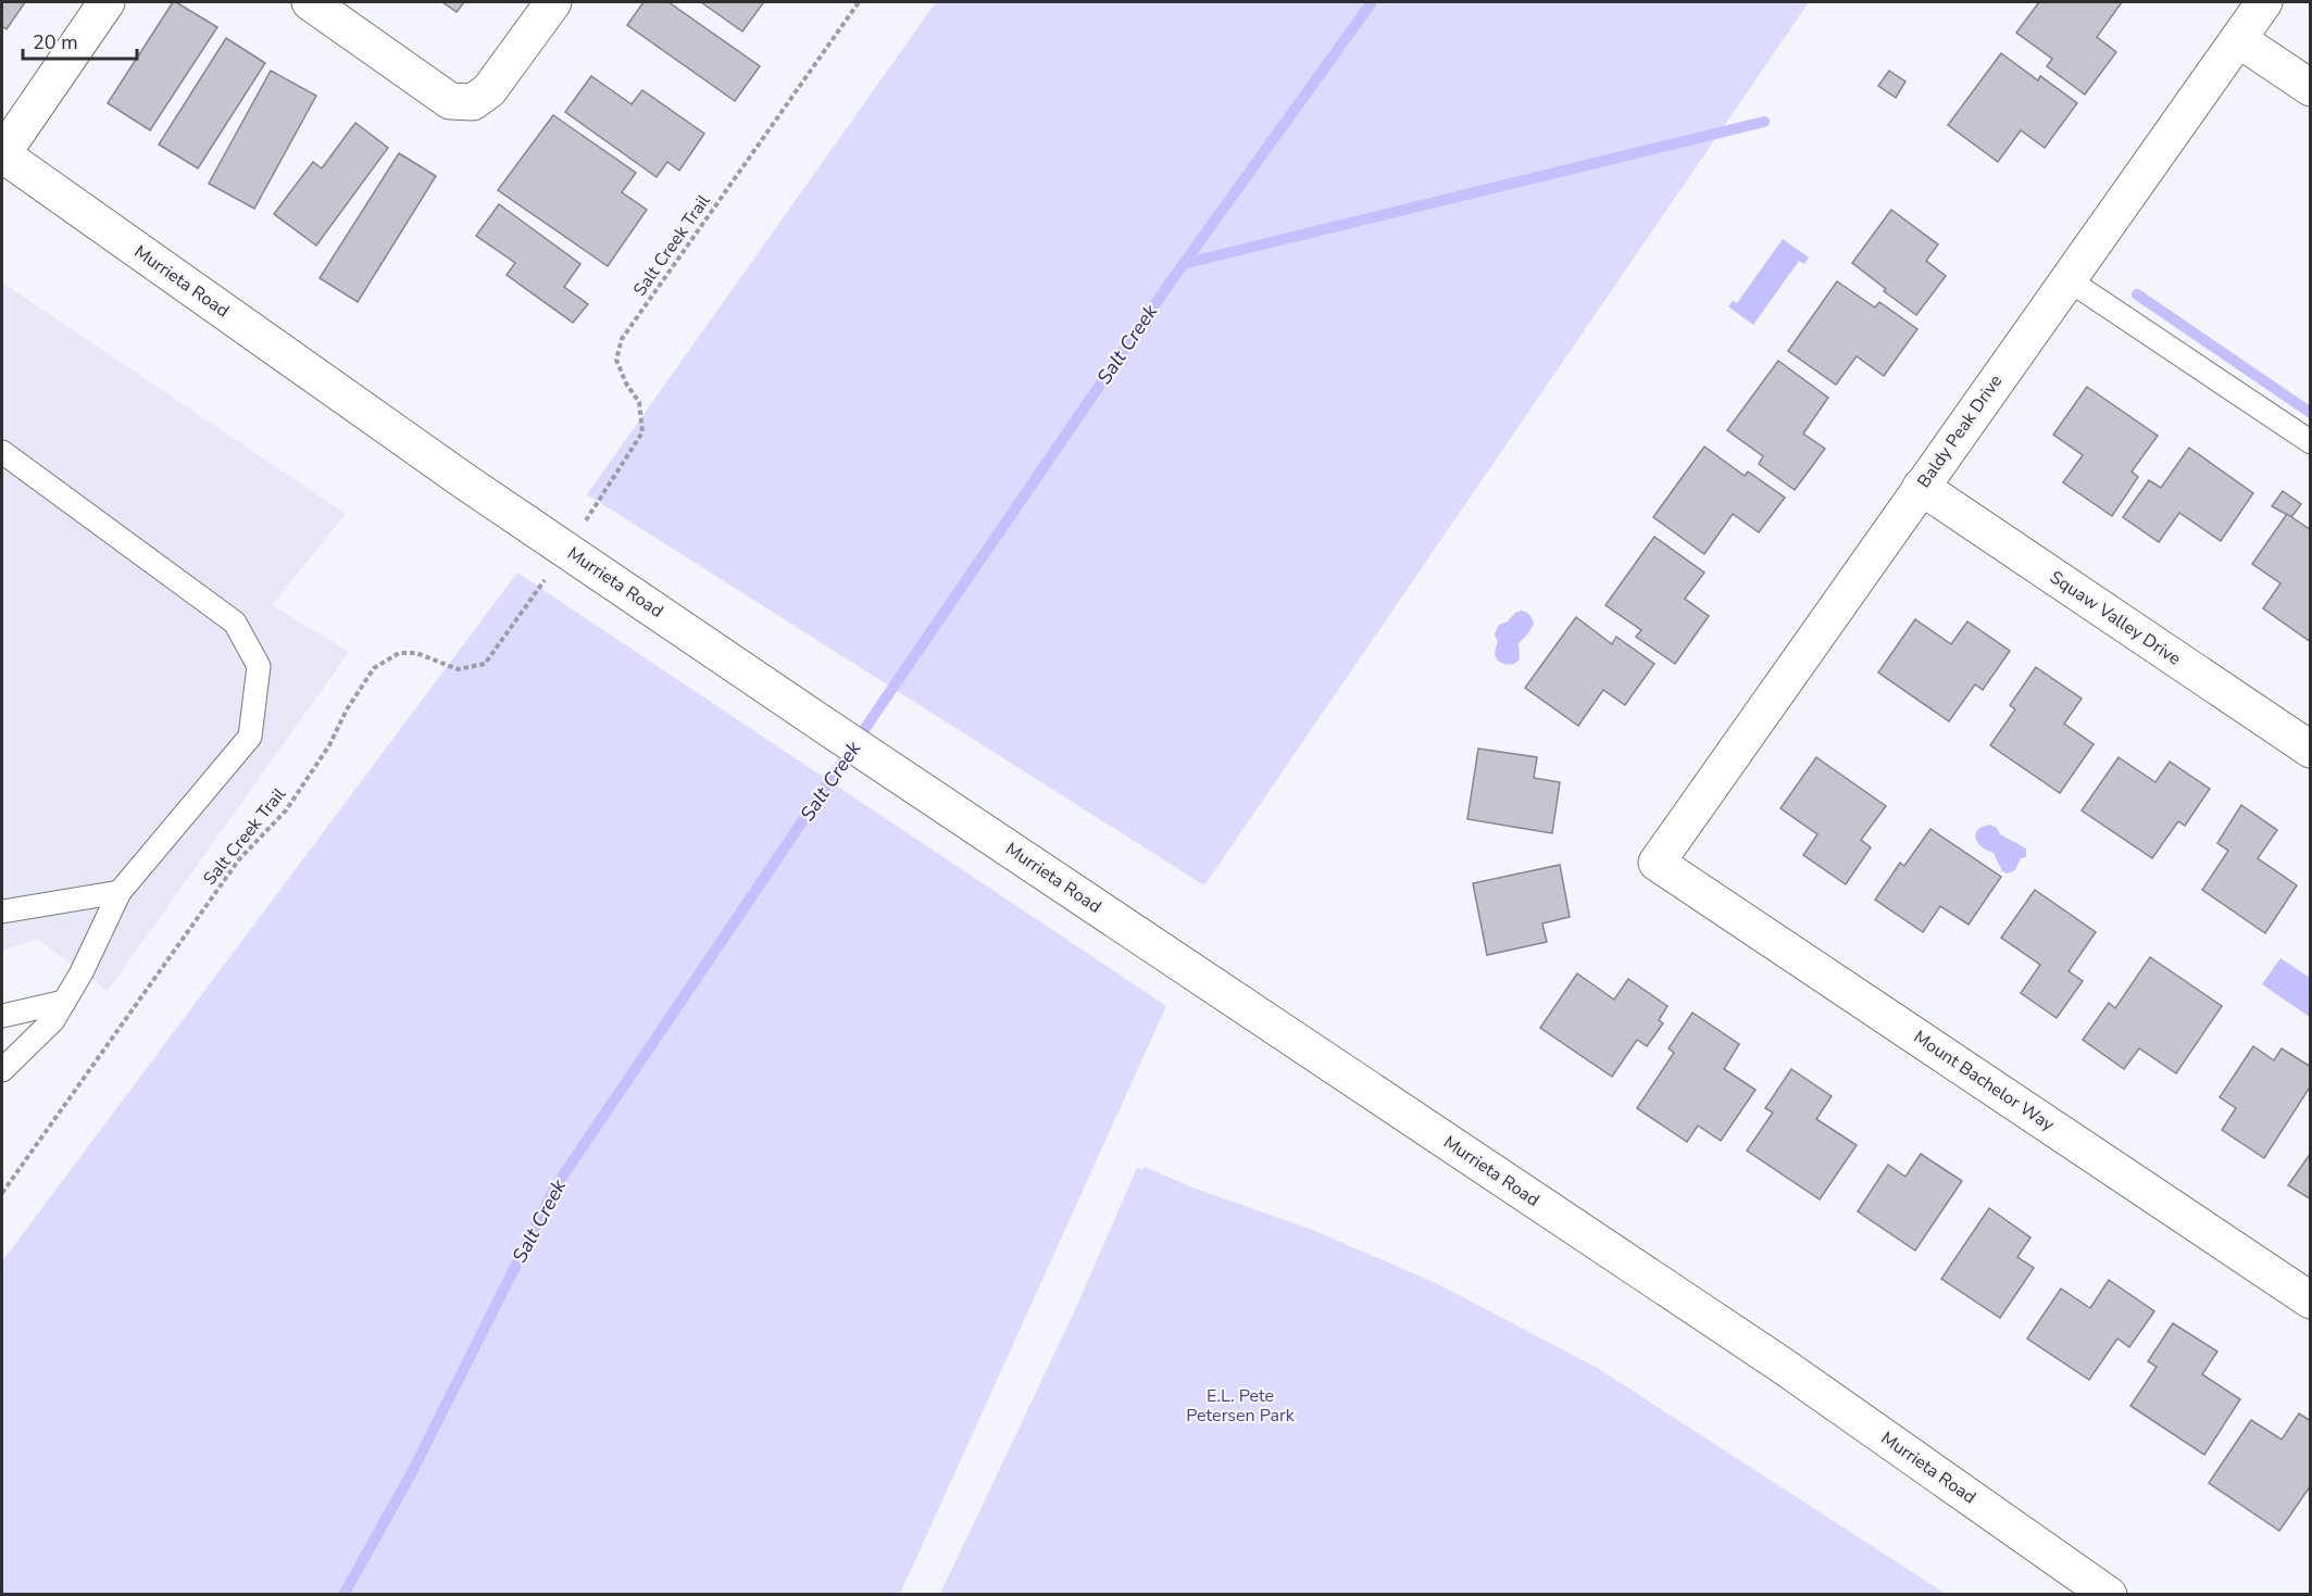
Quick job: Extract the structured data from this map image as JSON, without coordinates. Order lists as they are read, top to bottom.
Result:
{
  "streets": {
    "street": [
      "Murrieta Road",
      "Baldy Peak Drive",
      "Squaw Valley Drive",
      "Mount Bachelor Way"
    ],
    "path": ["Salt Creek Trail"]
  },
  "crossings": [
    ["Baldy Peak Drive", "Squaw Valley Drive"],
    ["Baldy Peak Drive", "Mount Bachelor Way"]
  ],
  "water": ["Salt Creek"],
  "parks": ["E.L. Pete Petersen Park"],
  "scale_bar": "20 m"
}
